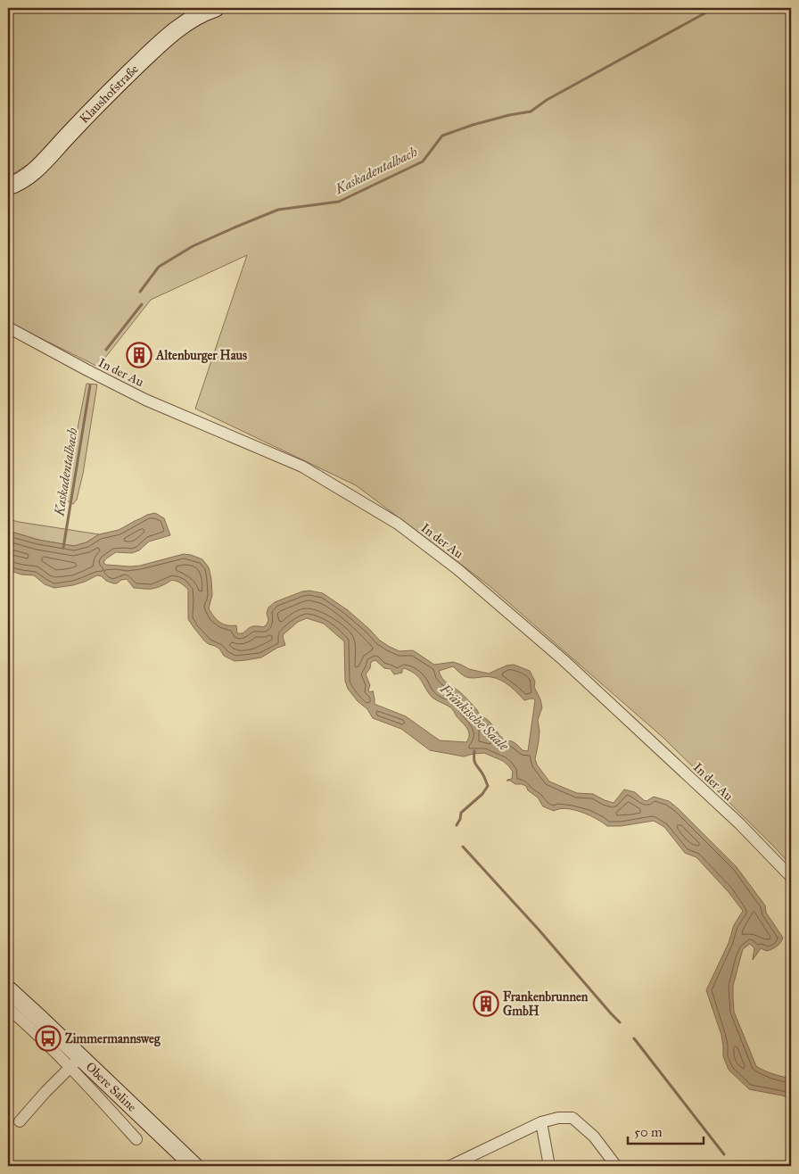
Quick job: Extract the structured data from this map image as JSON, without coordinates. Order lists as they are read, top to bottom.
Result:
{
  "streets": {
    "main road": ["Klaushofstraße", "Obere Saline"],
    "street": ["In der Au"]
  },
  "water": ["Kaskadentalbach", "Fränkische Saale"],
  "places": {
    "building": ["Altenburger Haus", "Frankenbrunnen GmbH"],
    "bus stop": ["Zimmermannsweg"]
  },
  "scale_bar": "50 m"
}
